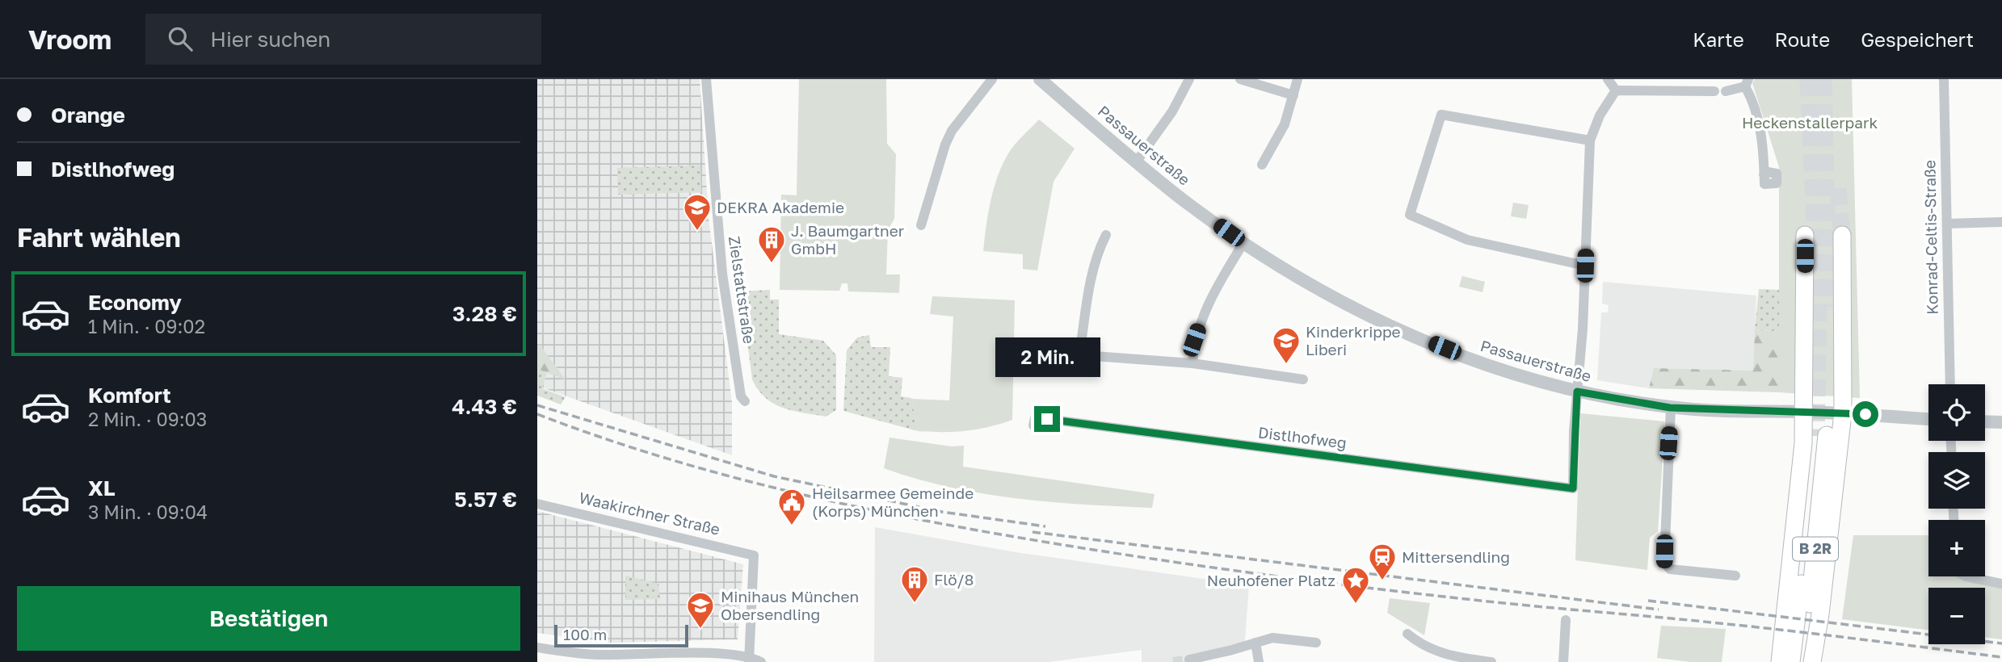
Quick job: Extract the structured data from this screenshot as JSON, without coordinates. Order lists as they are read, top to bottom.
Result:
{
  "streets": {
    "highway": ["B 2R"],
    "street": [
      "Passauerstraße",
      "Konrad-Celtis-Straße",
      "Zielstattstraße",
      "Distlhofweg",
      "Waakirchner Straße"
    ]
  },
  "crossings": [
    ["Passauerstraße", "Distlhofweg"]
  ],
  "parks": ["Heckenstallerpark"],
  "places": {
    "school or university": ["DEKRA Akademie", "Kinderkrippe Liberi", "Minihaus München Obersendling"],
    "building": ["J. Baumgartner GmbH", "Flö/8"],
    "public building": ["Heilsarmee Gemeinde (Korps) München"],
    "station": ["Mittersendling"],
    "place": ["Neuhofener Platz"]
  },
  "scale_bar": "100 m",
  "page": {
    "header": "Vroom",
    "search": "Hier suchen",
    "nav": ["Karte", "Route", "Gespeichert"],
    "banner": ["Orange", "Distlhofweg"],
    "heading": "Fahrt wählen",
    "list": [
      {
        "name": "Economy",
        "note": "1 Min. · 09:02",
        "value": "3.28 €"
      },
      {
        "name": "Komfort",
        "note": "2 Min. · 09:03",
        "value": "4.43 €"
      },
      {
        "name": "XL",
        "note": "3 Min. · 09:04",
        "value": "5.57 €"
      }
    ],
    "bubble": "2 Min.",
    "map_buttons": ["+", "−"],
    "buttons": "Bestätigen",
    "scale": "100 m"
  }
}
